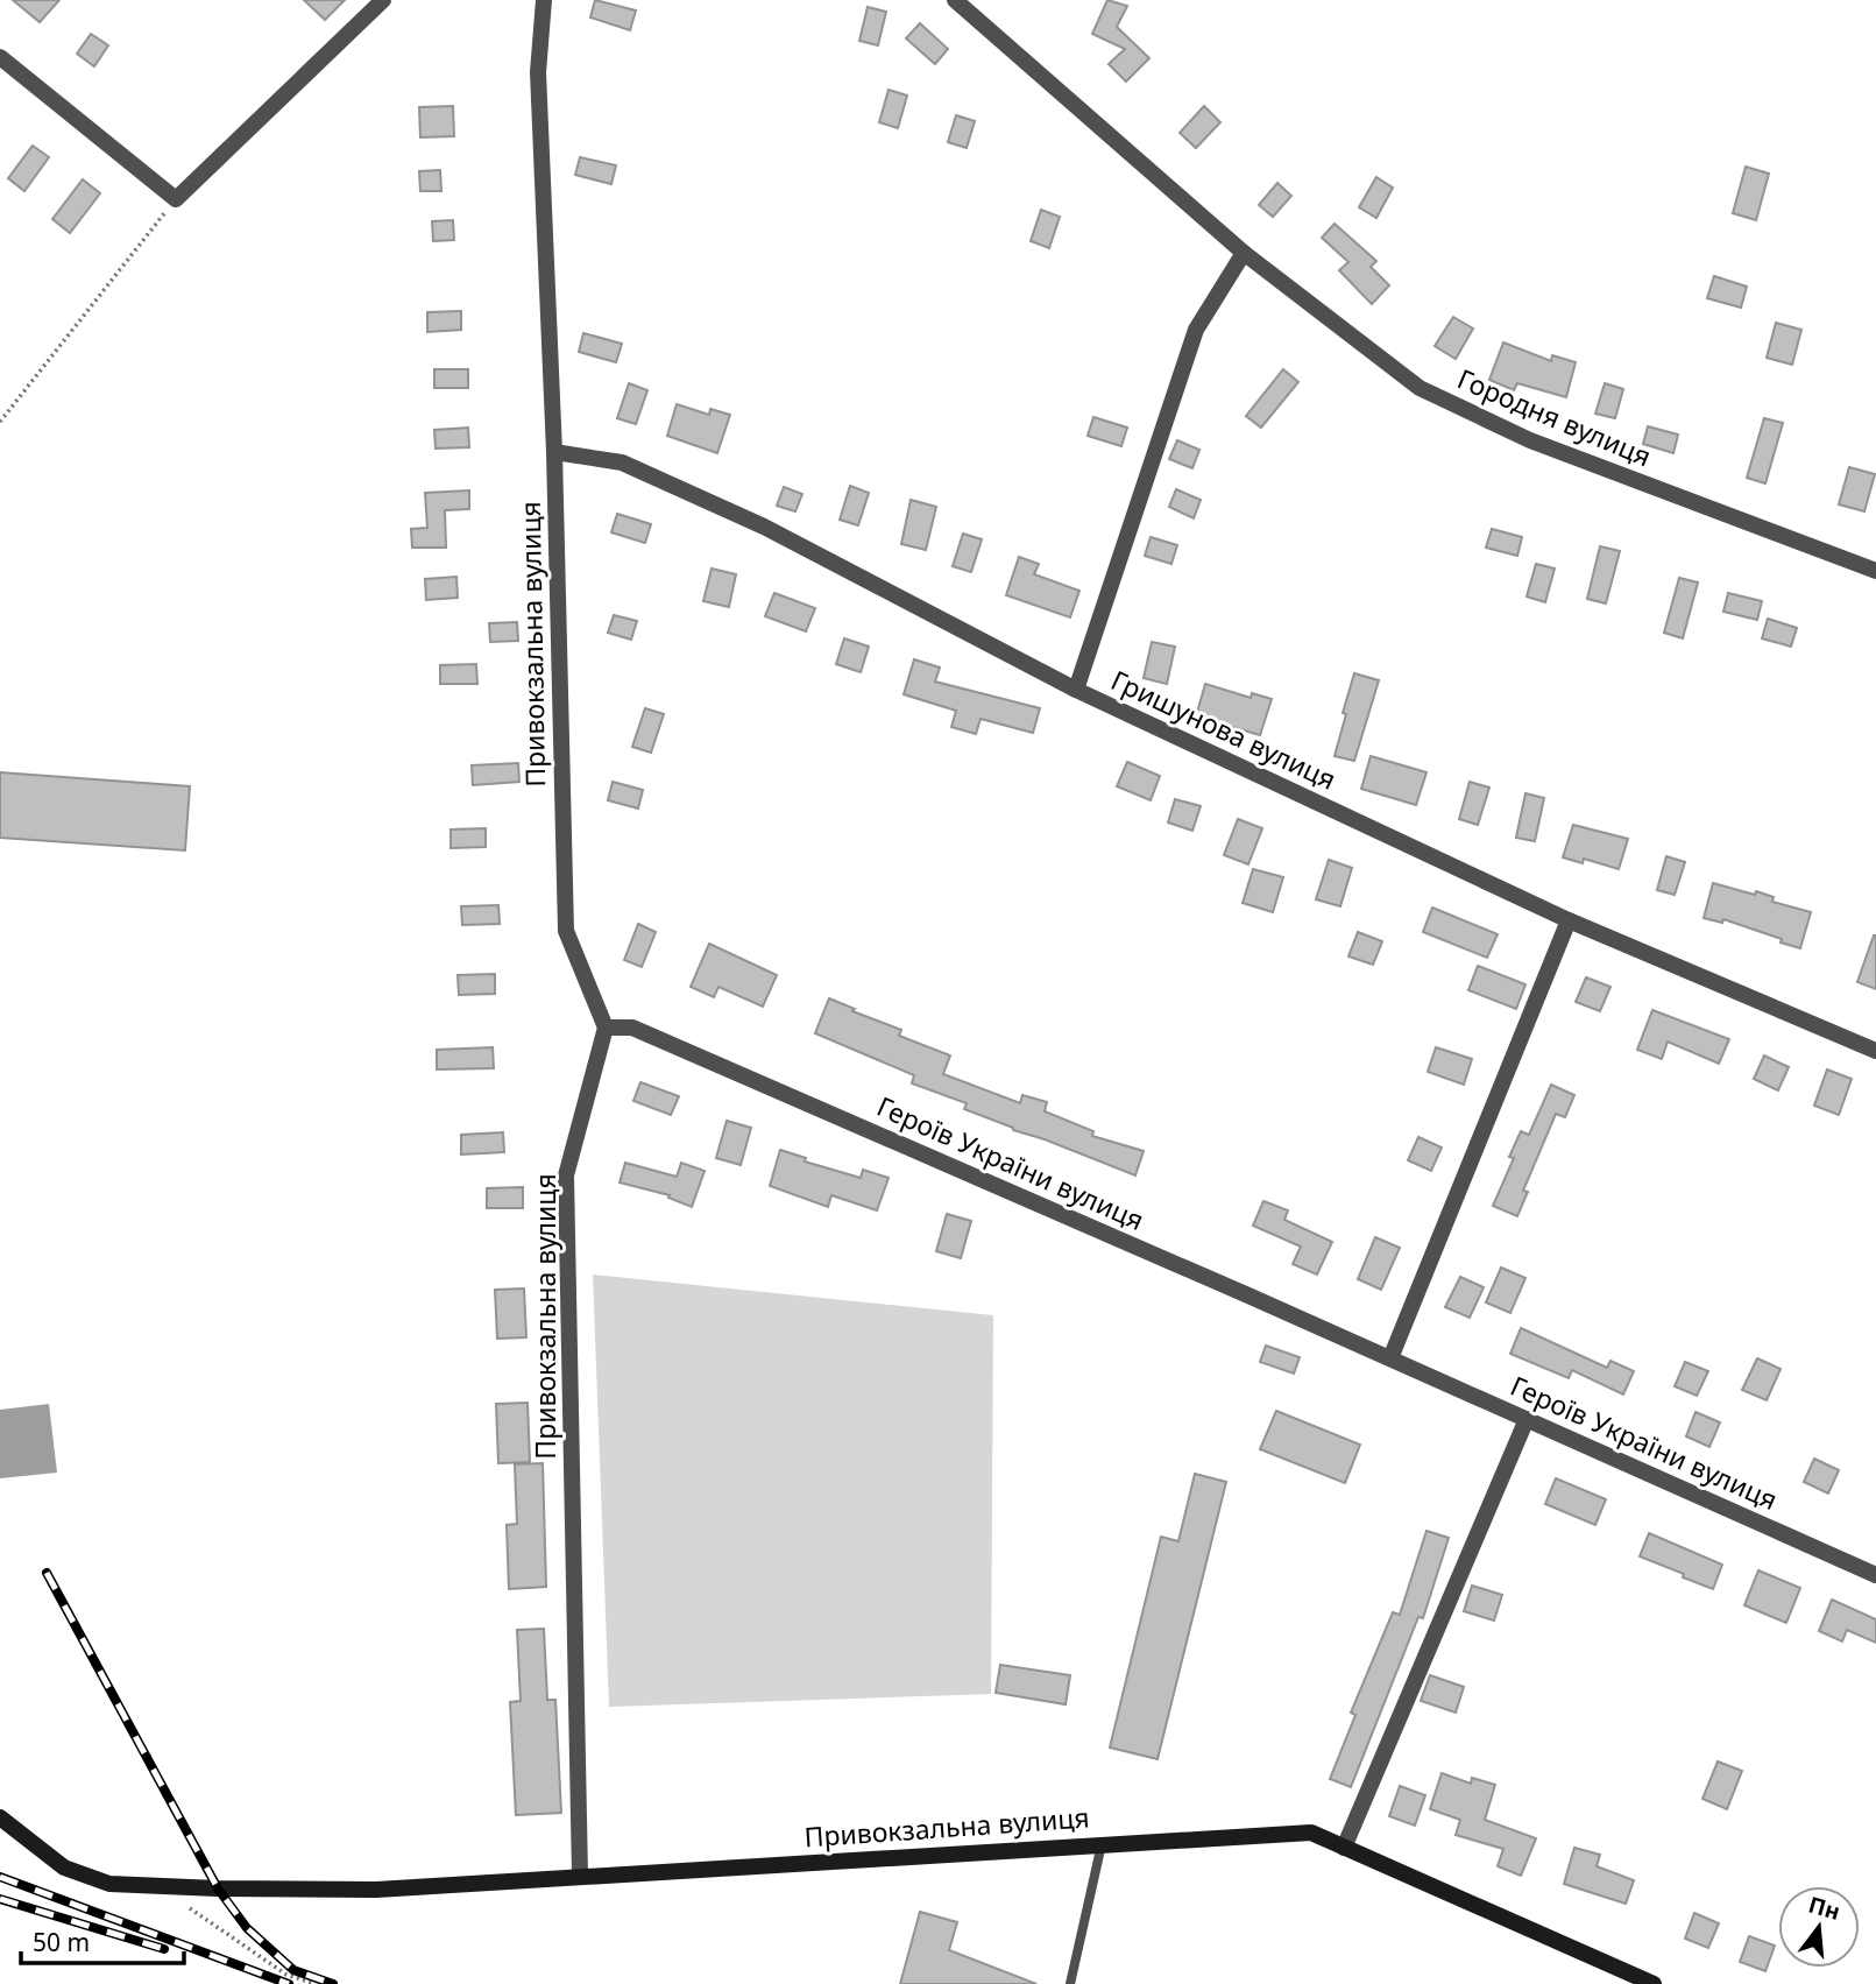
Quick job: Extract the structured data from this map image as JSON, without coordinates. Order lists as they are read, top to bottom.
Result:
{
  "streets": {
    "street": [
      "Городня вулиця",
      "Привокзальна вулиця",
      "Гришунова вулиця",
      "Героїв України вулиця"
    ]
  },
  "crossings": [
    ["Привокзальна вулиця", "Гришунова вулиця"],
    ["Привокзальна вулиця", "Героїв України вулиця"]
  ],
  "scale_bar": "50 m",
  "north": "top"
}
